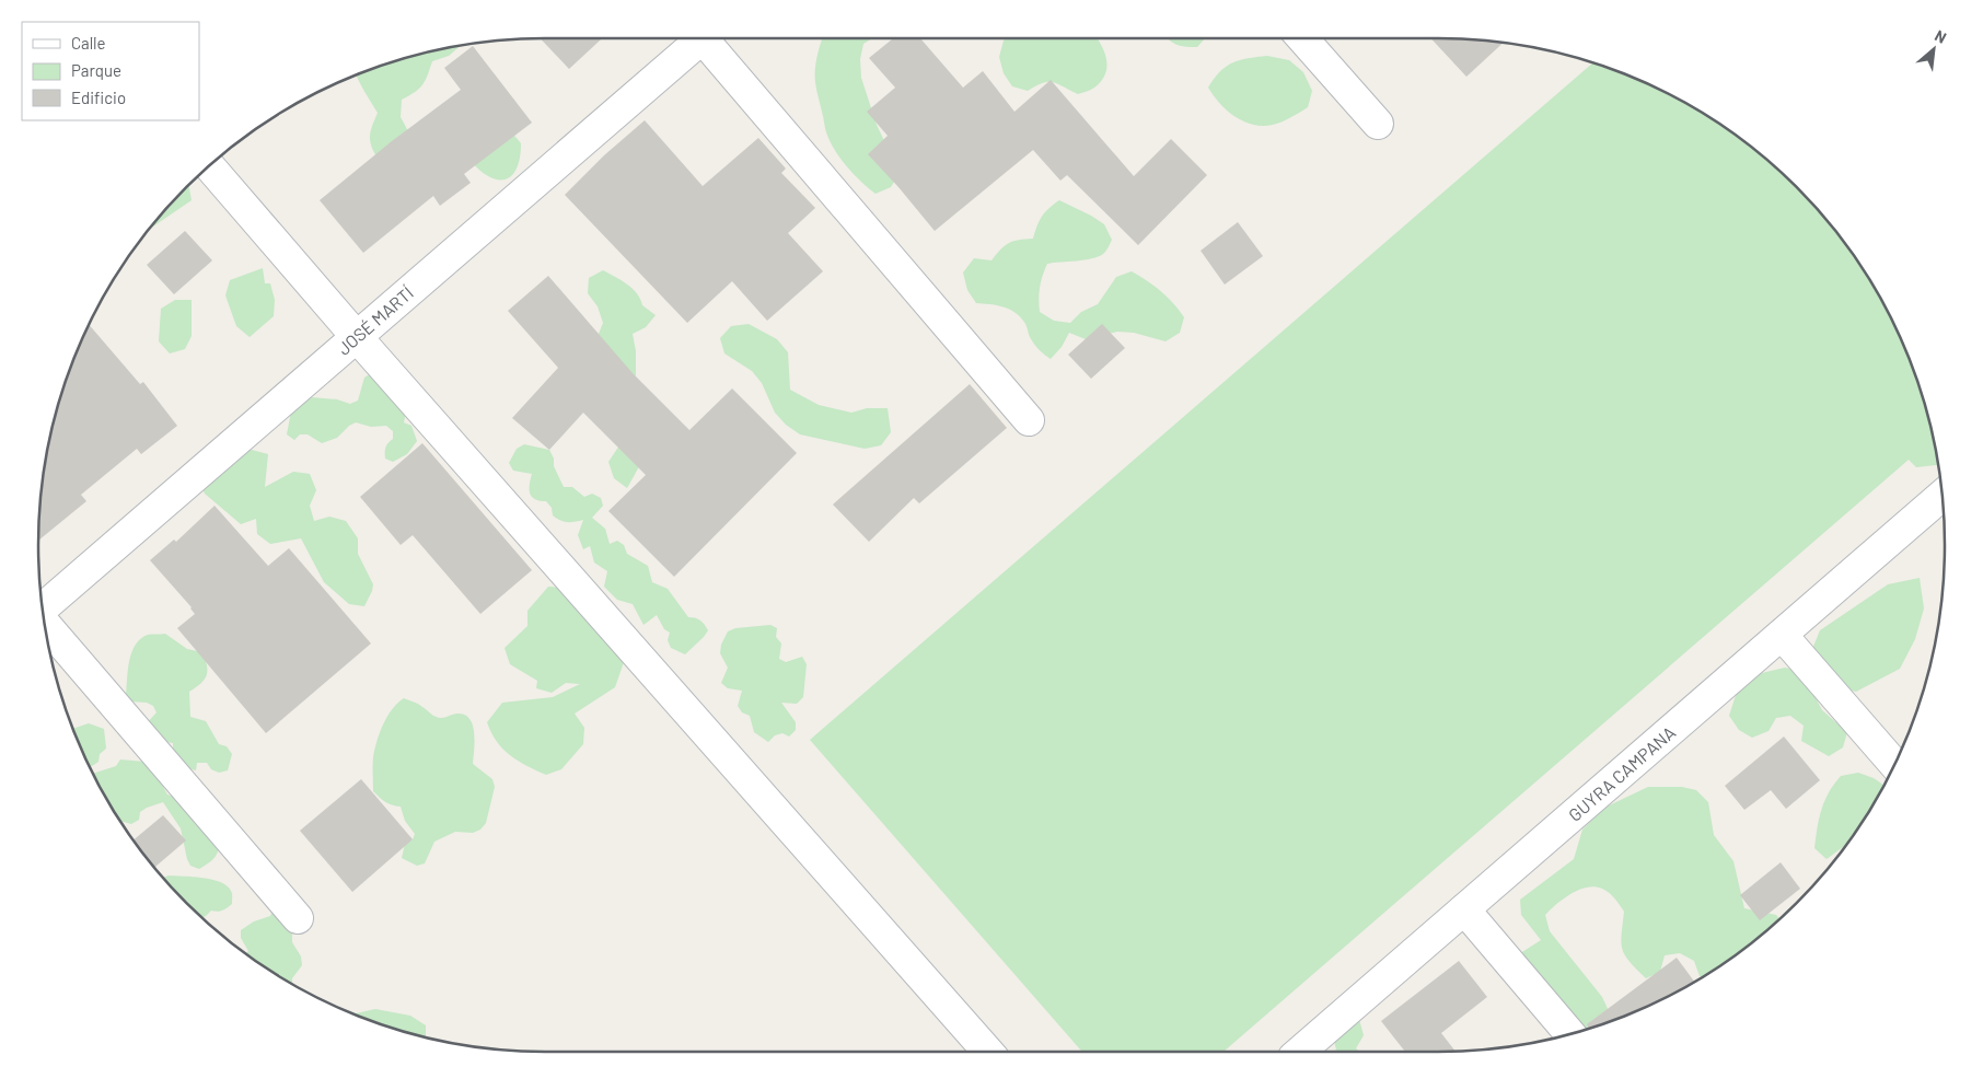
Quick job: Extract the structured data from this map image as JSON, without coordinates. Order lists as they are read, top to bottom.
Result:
{
  "streets": {
    "street": ["JOSÉ MARTÍ", "GUYRA CAMPANA"]
  },
  "legend": ["Calle", "Parque", "Edificio"],
  "north": "top right"
}
